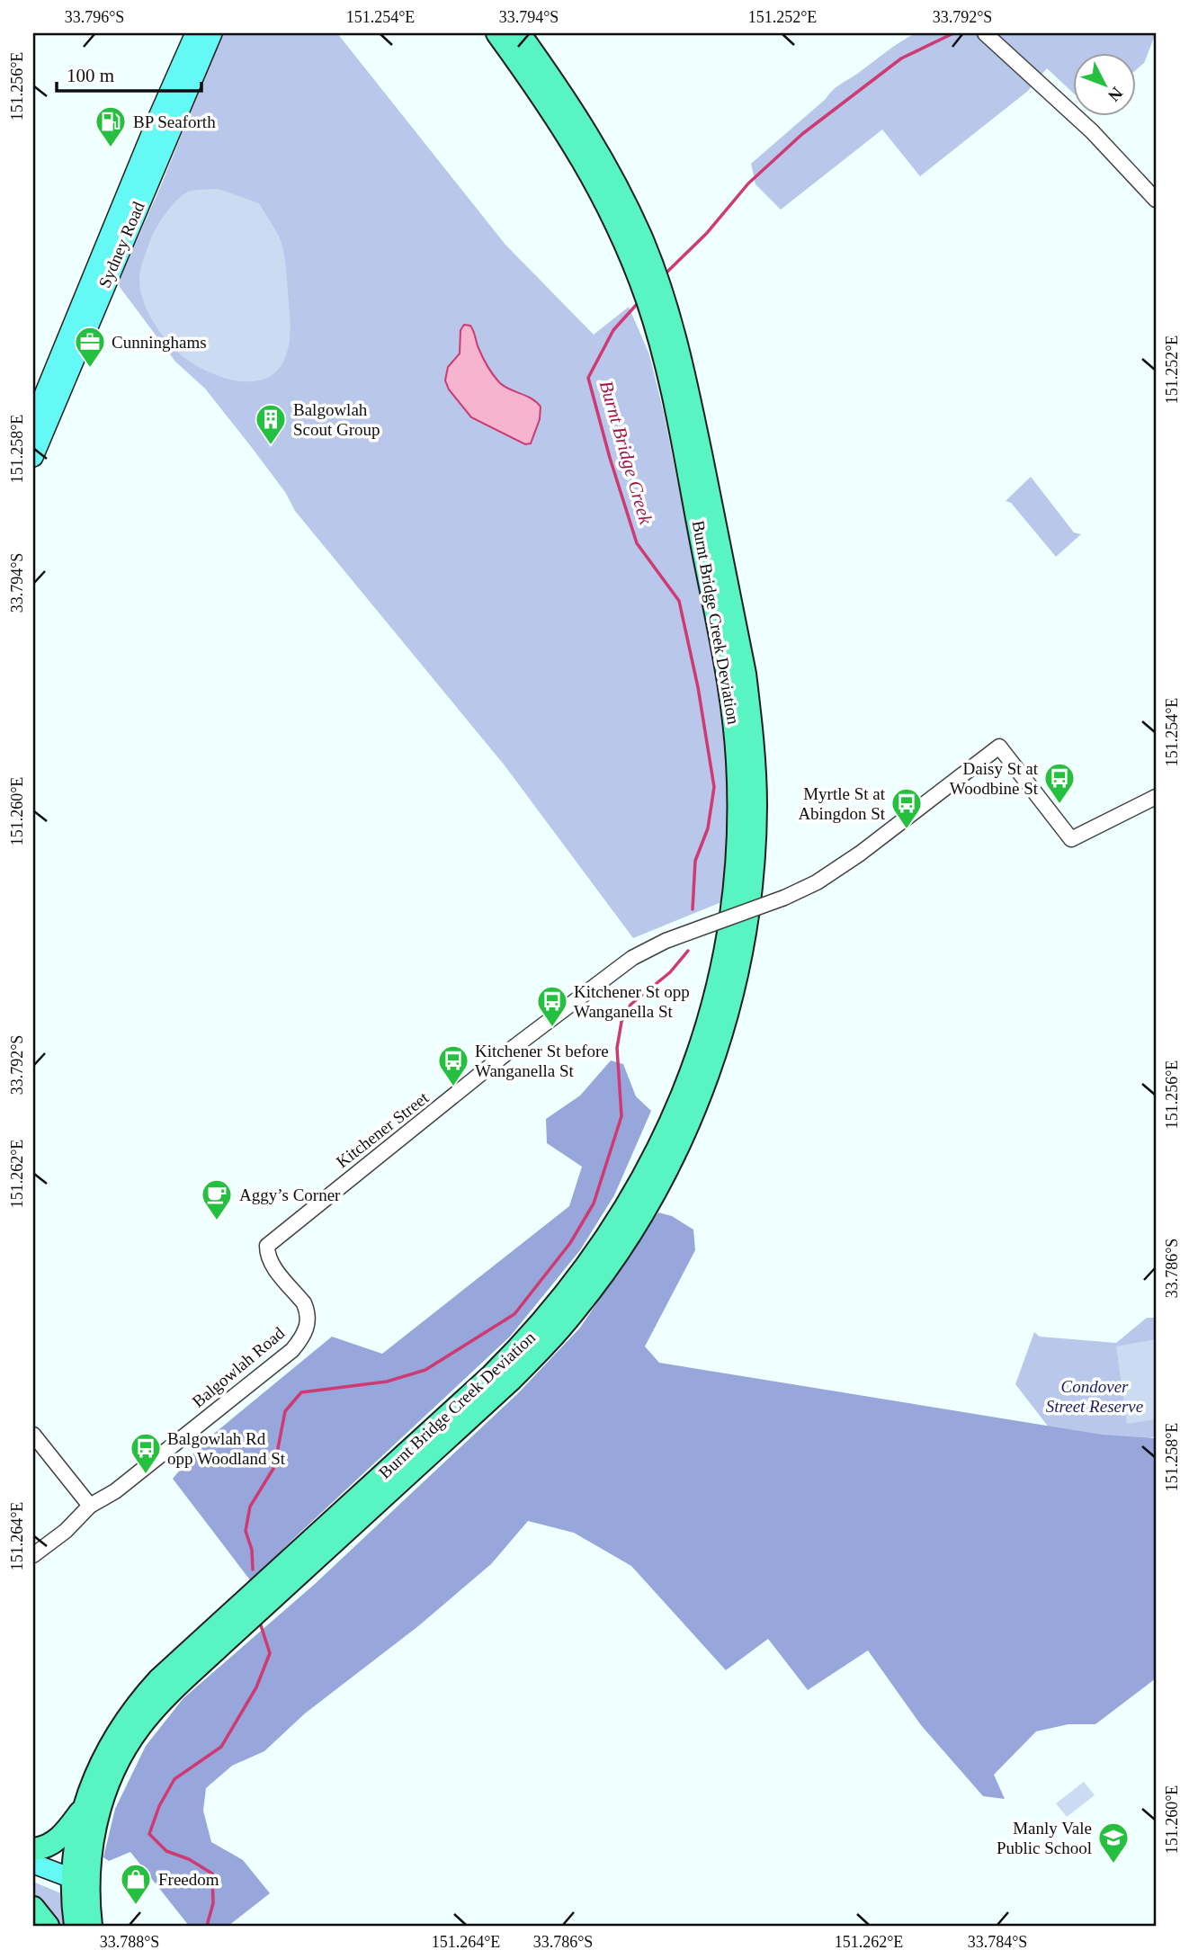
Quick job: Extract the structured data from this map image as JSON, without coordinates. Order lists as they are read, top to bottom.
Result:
{
  "streets": {
    "highway": ["Burnt Bridge Creek Deviation"],
    "main road": ["Sydney Road"],
    "street": ["Kitchener Street", "Balgowlah Road"]
  },
  "crossings": [
    ["Kitchener Street", "Balgowlah Road"]
  ],
  "water": ["Burnt Bridge Creek"],
  "parks": ["Condover Street Reserve"],
  "places": {
    "fuel station": ["BP Seaforth"],
    "office": ["Cunninghams"],
    "building": ["Balgowlah Scout Group"],
    "bus stop": [
      "Daisy St at Woodbine St",
      "Myrtle St at Abingdon St",
      "Kitchener St opp Wanganella St",
      "Kitchener St before Wanganella St",
      "Balgowlah Rd opp Woodland St"
    ],
    "cafe": ["Aggy’s Corner"],
    "school or university": ["Manly Vale Public School"],
    "shop": ["Freedom"]
  },
  "scale_bar": "100 m",
  "north": "bottom right",
  "coordinates": [
    "33.796°S",
    "151.254°E",
    "33.794°S",
    "151.252°E",
    "33.792°S",
    "151.256°E",
    "151.258°E",
    "151.260°E",
    "151.262°E",
    "33.786°S",
    "151.264°E",
    "33.788°S",
    "33.784°S"
  ]
}
